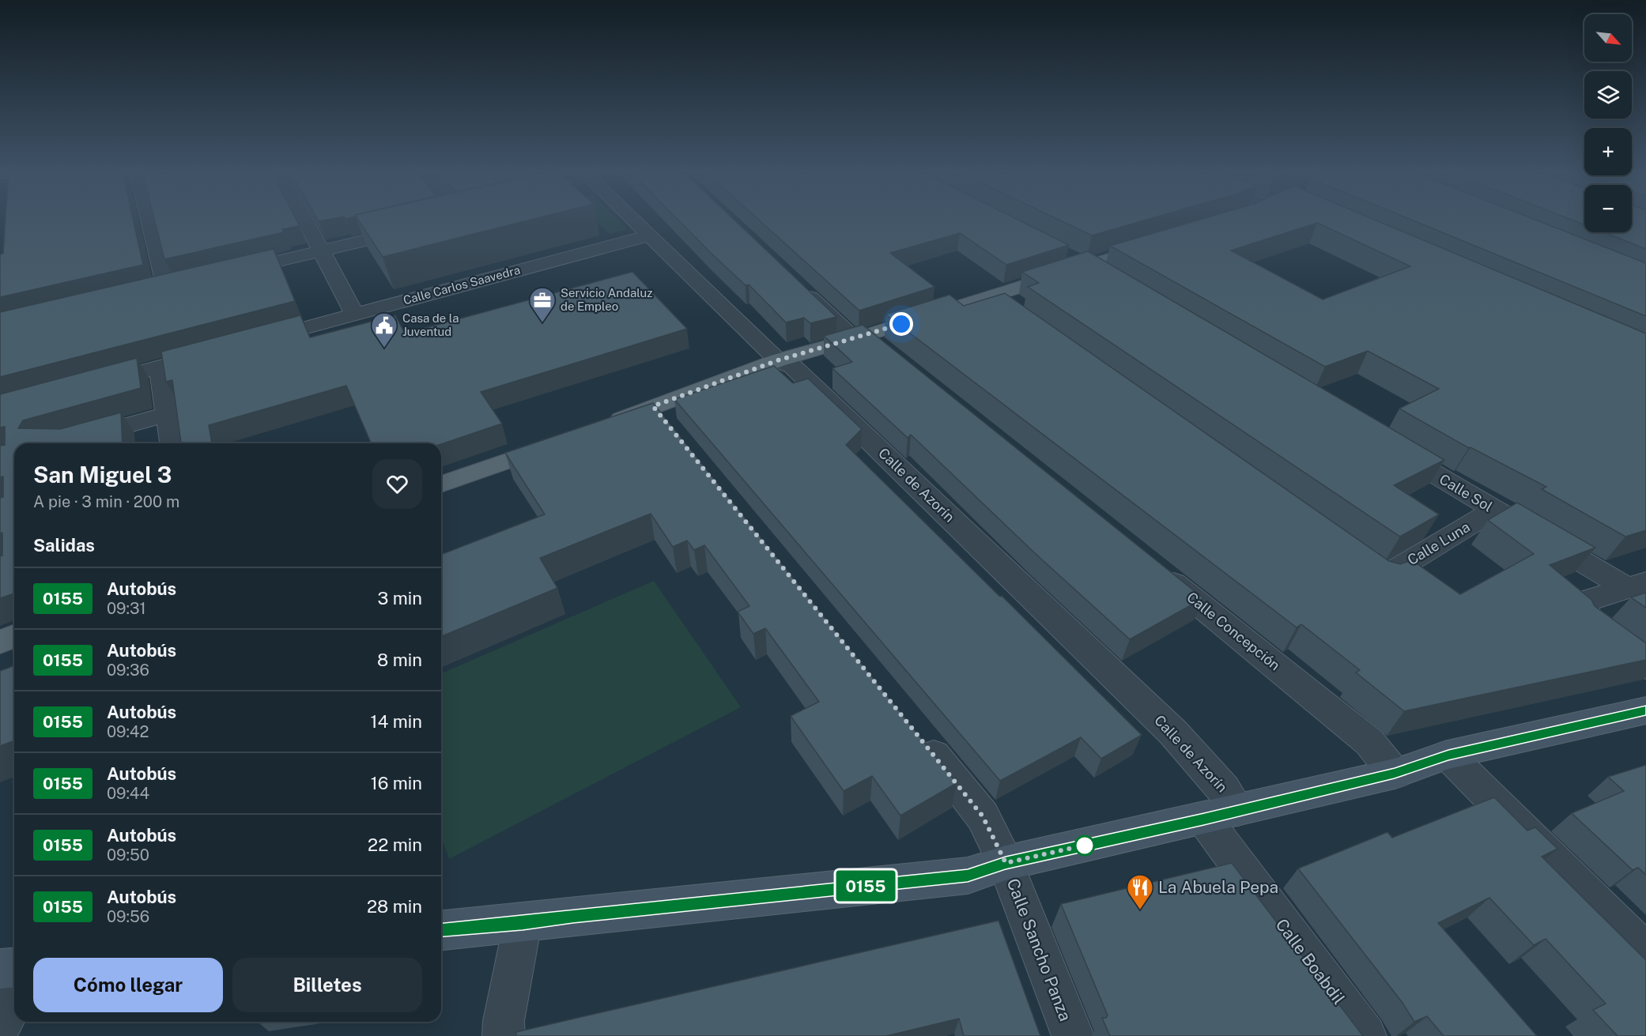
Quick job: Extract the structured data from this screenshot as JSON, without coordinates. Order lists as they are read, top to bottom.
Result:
{
  "streets": {
    "street": [
      "Calle Carlos Saavedra",
      "Calle de Azorín",
      "Calle Sol",
      "Calle Luna",
      "Calle Concepción",
      "Calle Sancho Panza",
      "Calle Boabdil"
    ]
  },
  "crossings": [
    ["Calle Carlos Saavedra", "Calle de Azorín"],
    ["Calle de Azorín", "Calle Boabdil"],
    ["Calle Sol", "Calle Luna"]
  ],
  "places": {
    "office": ["Servicio Andaluz de Empleo"],
    "public building": ["Casa de la Juventud"],
    "restaurant": ["La Abuela Pepa"]
  },
  "lines": ["bus line 0155"],
  "north": "bottom right",
  "page": {
    "on_map": "0155",
    "map_buttons": ["+", "−"],
    "heading": [
      ["San Miguel 3", "A pie · 3 min · 200 m"],
      "Salidas"
    ],
    "list": [
      {
        "mark": "0155",
        "name": "Autobús",
        "note": "09:31",
        "value": "3 min"
      },
      {
        "mark": "0155",
        "name": "Autobús",
        "note": "09:36",
        "value": "8 min"
      },
      {
        "mark": "0155",
        "name": "Autobús",
        "note": "09:42",
        "value": "14 min"
      },
      {
        "mark": "0155",
        "name": "Autobús",
        "note": "09:44",
        "value": "16 min"
      },
      {
        "mark": "0155",
        "name": "Autobús",
        "note": "09:50",
        "value": "22 min"
      },
      {
        "mark": "0155",
        "name": "Autobús",
        "note": "09:56",
        "value": "28 min"
      }
    ],
    "buttons": ["Cómo llegar", "Billetes"]
  }
}
